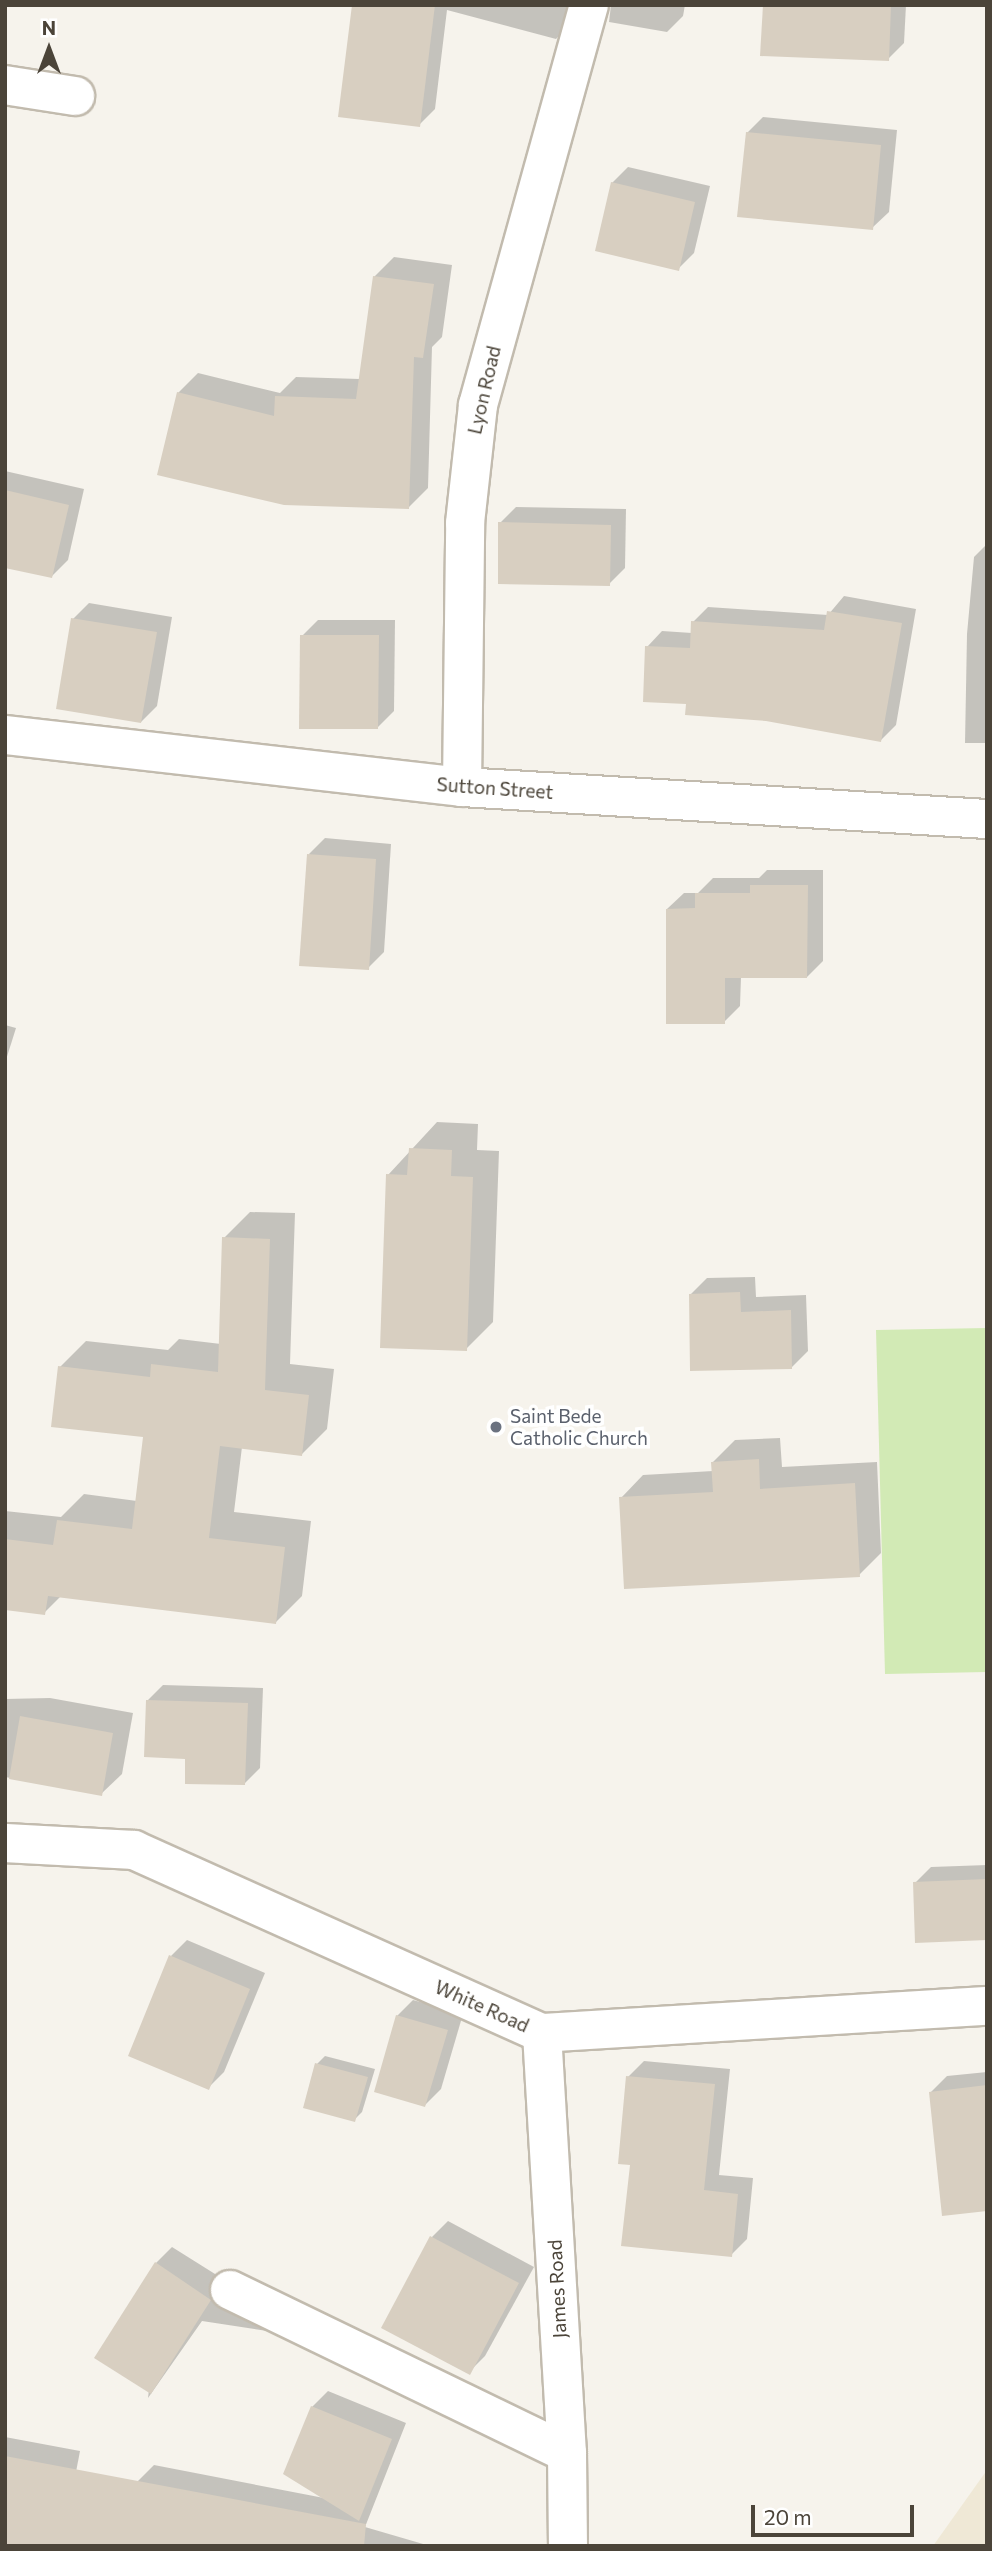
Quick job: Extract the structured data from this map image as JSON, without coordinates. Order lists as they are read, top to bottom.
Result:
{
  "streets": {
    "street": [
      "Lyon Road",
      "Sutton Street",
      "White Road",
      "James Road"
    ]
  },
  "crossings": [
    ["Lyon Road", "Sutton Street"],
    ["White Road", "James Road"]
  ],
  "places": ["Saint Bede Catholic Church"],
  "scale_bar": "20 m",
  "north": "top"
}
